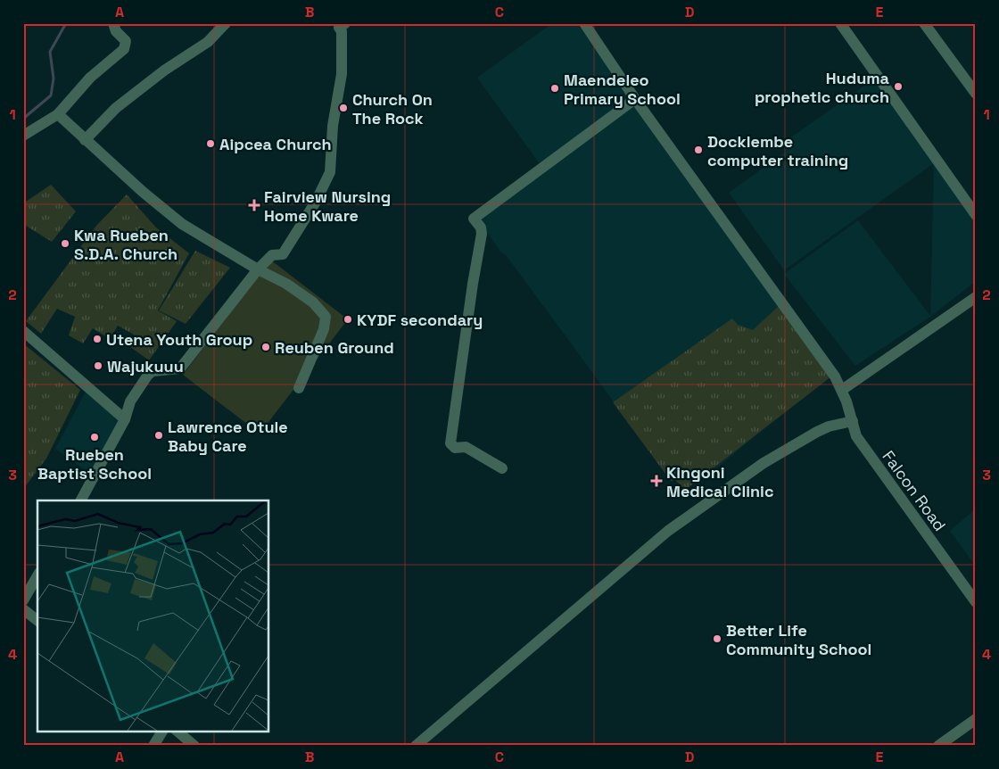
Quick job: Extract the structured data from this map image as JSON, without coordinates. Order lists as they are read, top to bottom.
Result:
{
  "streets": {
    "street": ["Falcon Road"]
  },
  "places": {
    "other": [
      "Huduma prophetic church",
      "Maendeleo Primary School",
      "Church On The Rock",
      "Aipcea Church",
      "Docklembe computer training",
      "Kwa Rueben S.D.A. Church",
      "KYDF secondary",
      "Utena Youth Group",
      "Reuben Ground",
      "Wajukuuu",
      "Lawrence Otule Baby Care",
      "Rueben Baptist School",
      "Better Life Community School"
    ],
    "health": ["Fairview Nursing Home Kware", "Kingoni Medical Clinic"]
  },
  "grid": {
    "columns": [
      "A",
      "B",
      "C",
      "D",
      "E"
    ],
    "rows": [
      "1",
      "2",
      "3",
      "4"
    ]
  }
}
